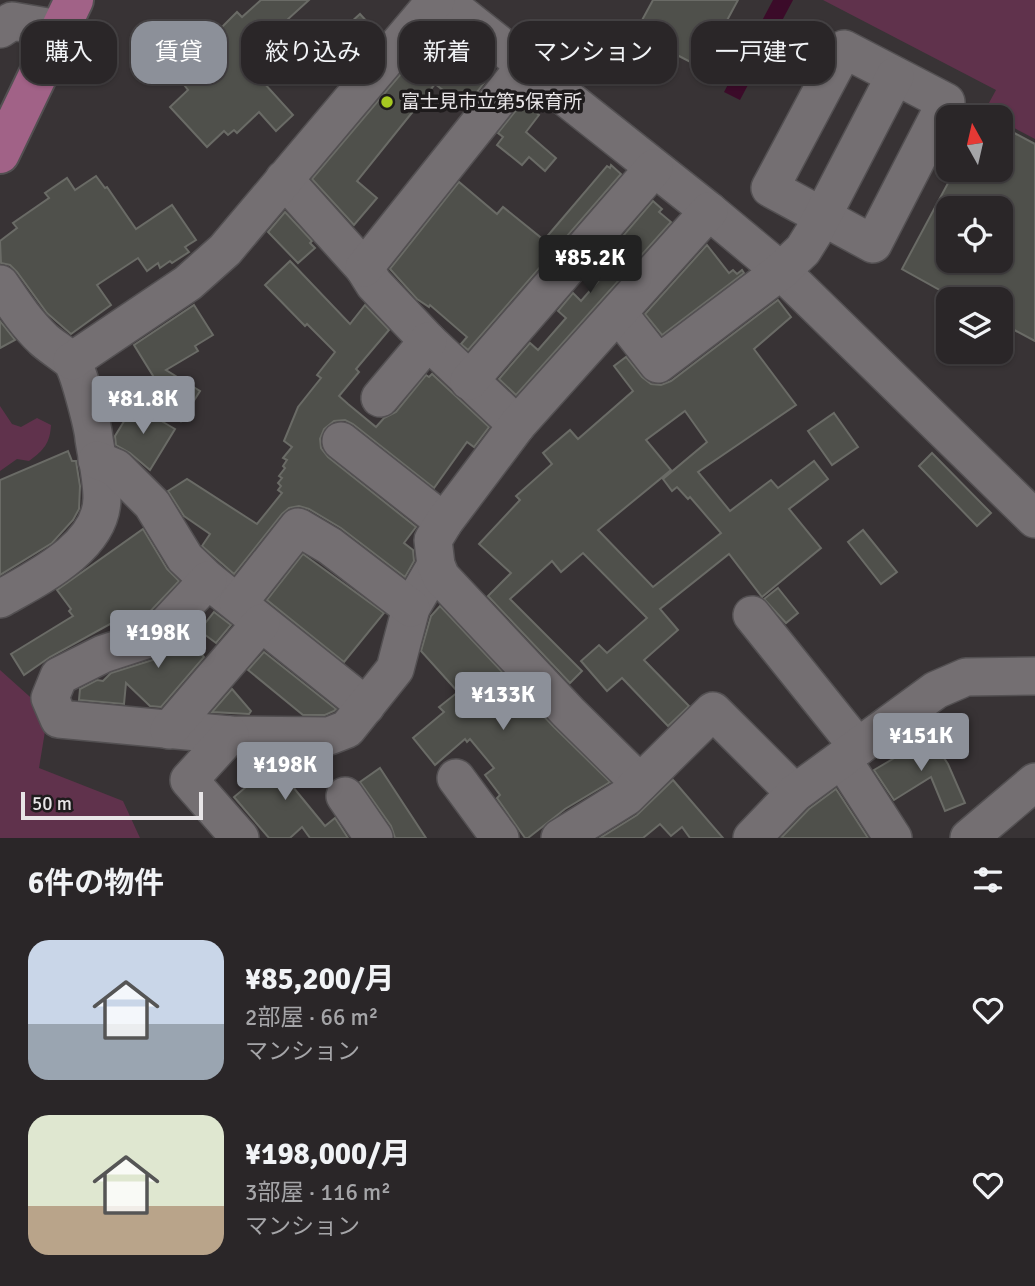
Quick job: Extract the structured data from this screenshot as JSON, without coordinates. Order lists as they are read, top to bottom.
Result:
{
  "places": ["富士見市立第5保育所"],
  "scale_bar": "50 m",
  "north": "top",
  "page": {
    "chip": [
      "購入",
      "賃貸",
      "絞り込み",
      "新着",
      "マンション",
      "一戸建て"
    ],
    "price": [
      "¥85.2K",
      "¥81.8K",
      "¥198K",
      "¥133K",
      "¥151K",
      "¥198K"
    ],
    "scale": "50 m",
    "heading": "6件の物件",
    "list": [
      {
        "name": "¥85,200/月",
        "note": "2部屋 · 66 m² · マンション"
      },
      {
        "name": "¥198,000/月",
        "note": "3部屋 · 116 m² · マンション"
      }
    ]
  }
}
